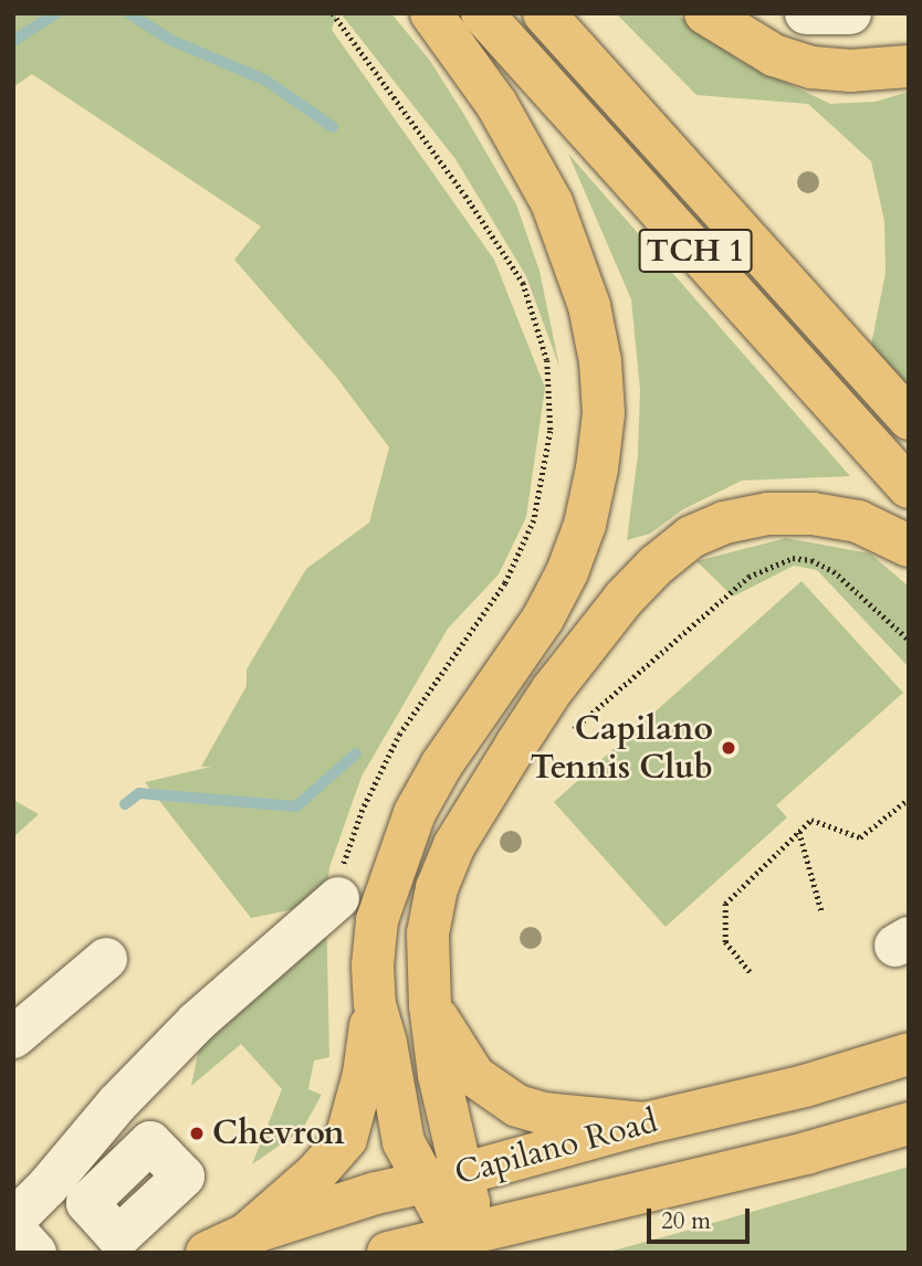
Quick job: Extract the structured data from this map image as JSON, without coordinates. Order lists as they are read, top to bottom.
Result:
{
  "streets": {
    "main road": ["TCH 1", "Capilano Road"]
  },
  "places": ["Capilano Tennis Club", "Chevron"],
  "scale_bar": "20 m"
}
